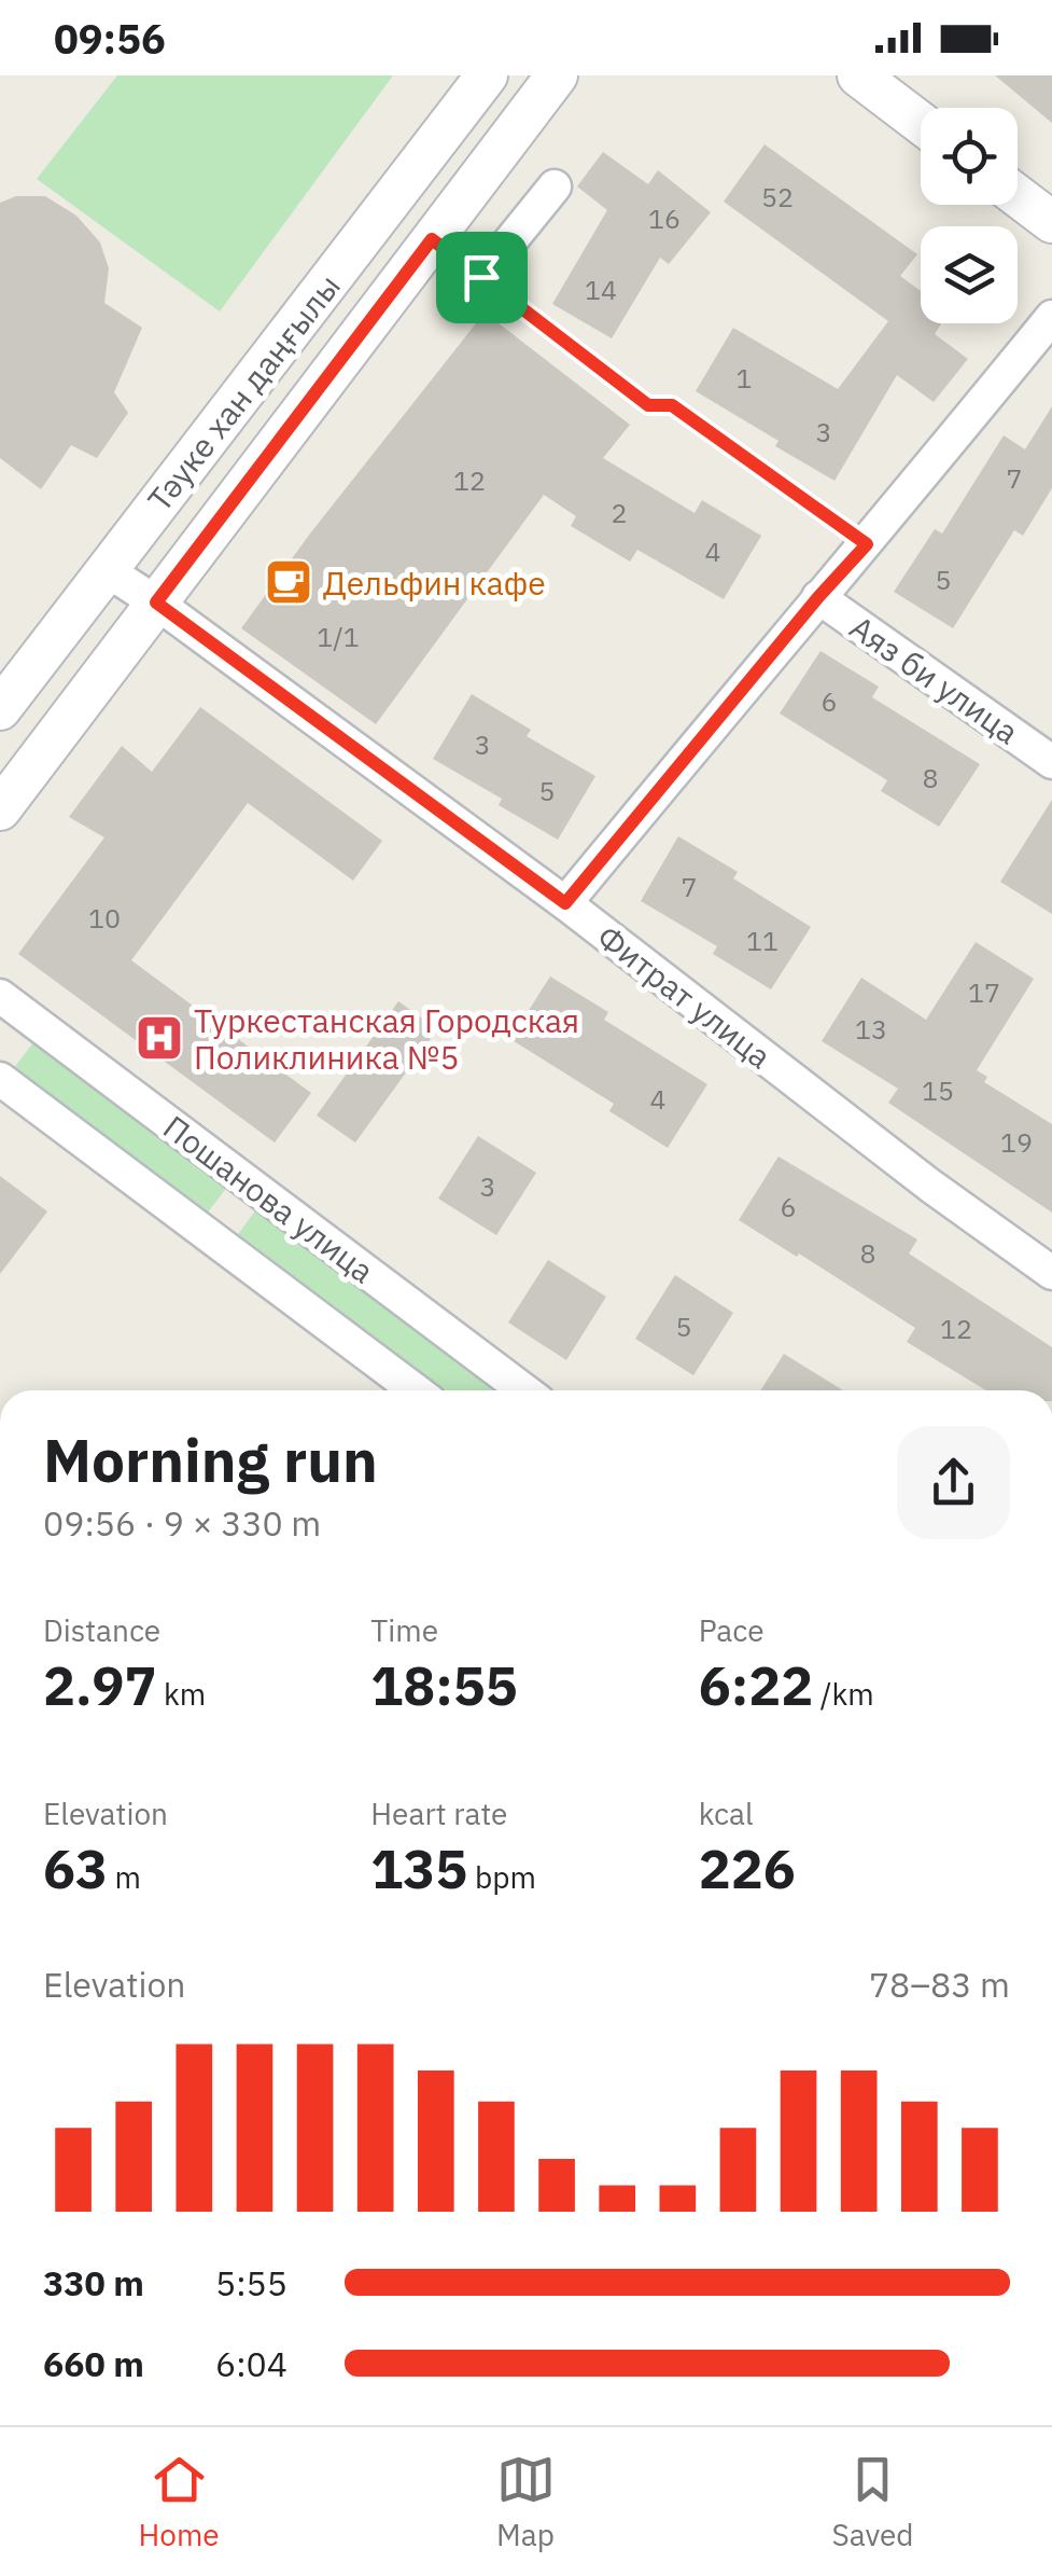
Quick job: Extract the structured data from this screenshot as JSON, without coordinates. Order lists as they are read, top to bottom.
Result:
{
  "streets": {
    "street": [
      "Тәуке хан даңғылы",
      "Аяз би улица",
      "Фитрат улица",
      "Пошанова улица"
    ]
  },
  "crossings": [
    ["Тәуке хан даңғылы", "Фитрат улица"]
  ],
  "places": {
    "cafe": ["Дельфин кафе"],
    "hospital": ["Туркестанская Городская Поликлиника №5"]
  },
  "house_numbers": [
    "52",
    "16",
    "14",
    "1",
    "3",
    "7",
    "12",
    "2",
    "4",
    "5",
    "1/1",
    "6",
    "3",
    "8",
    "5",
    "7",
    "10",
    "11",
    "17",
    "13",
    "15",
    "4",
    "19",
    "3",
    "6",
    "8",
    "5",
    "12"
  ],
  "page": {
    "status": "09:56",
    "heading": ["Morning run", "09:56 · 9 × 330 m"],
    "stats": [
      ["Distance", "2.97 km"],
      ["Time", "18:55"],
      ["Pace", "6:22 /km"],
      ["Elevation", "63 m"],
      ["Heart rate", "135 bpm"],
      ["kcal", "226"]
    ],
    "chart": ["Elevation", "78–83 m"],
    "list": [
      {
        "name": "330 m",
        "note": "5:55"
      },
      {
        "name": "660 m",
        "note": "6:04"
      }
    ],
    "tabs": ["Home", "Map", "Saved"]
  }
}
